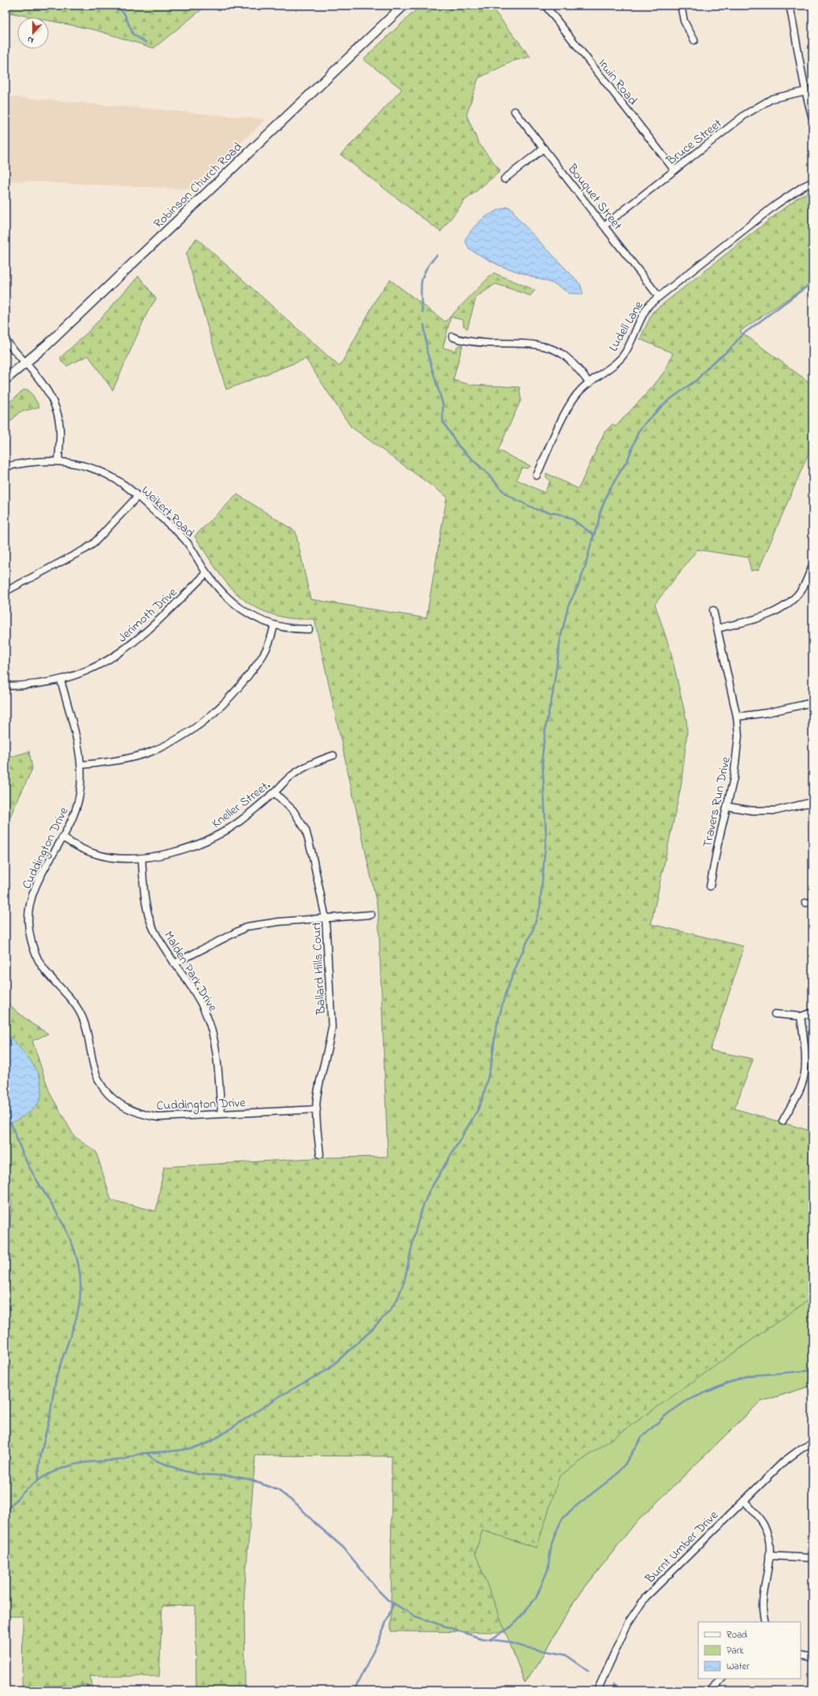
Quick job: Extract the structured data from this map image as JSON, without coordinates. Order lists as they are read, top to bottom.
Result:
{
  "streets": {
    "street": [
      "Irwin Road",
      "Bruce Street",
      "Robinson Church Road",
      "Bouquet Street",
      "Ludell Lane",
      "Weikert Road",
      "Jerimoth Drive",
      "Travers Run Drive",
      "Kneller Street.",
      "Cuddington Drive",
      "Ballard Hills Court",
      "Malden Park Drive",
      "Burnt Umber Drive"
    ]
  },
  "crossings": [
    ["Irwin Road", "Bruce Street"],
    ["Bruce Street", "Bouquet Street"],
    ["Bouquet Street", "Ludell Lane"],
    ["Weikert Road", "Jerimoth Drive"],
    ["Jerimoth Drive", "Cuddington Drive"],
    ["Kneller Street.", "Cuddington Drive"],
    ["Kneller Street.", "Ballard Hills Court"],
    ["Kneller Street.", "Malden Park Drive"],
    ["Cuddington Drive", "Ballard Hills Court"],
    ["Cuddington Drive", "Malden Park Drive"]
  ],
  "legend": ["Road", "Park", "Water"],
  "north": "bottom"
}
